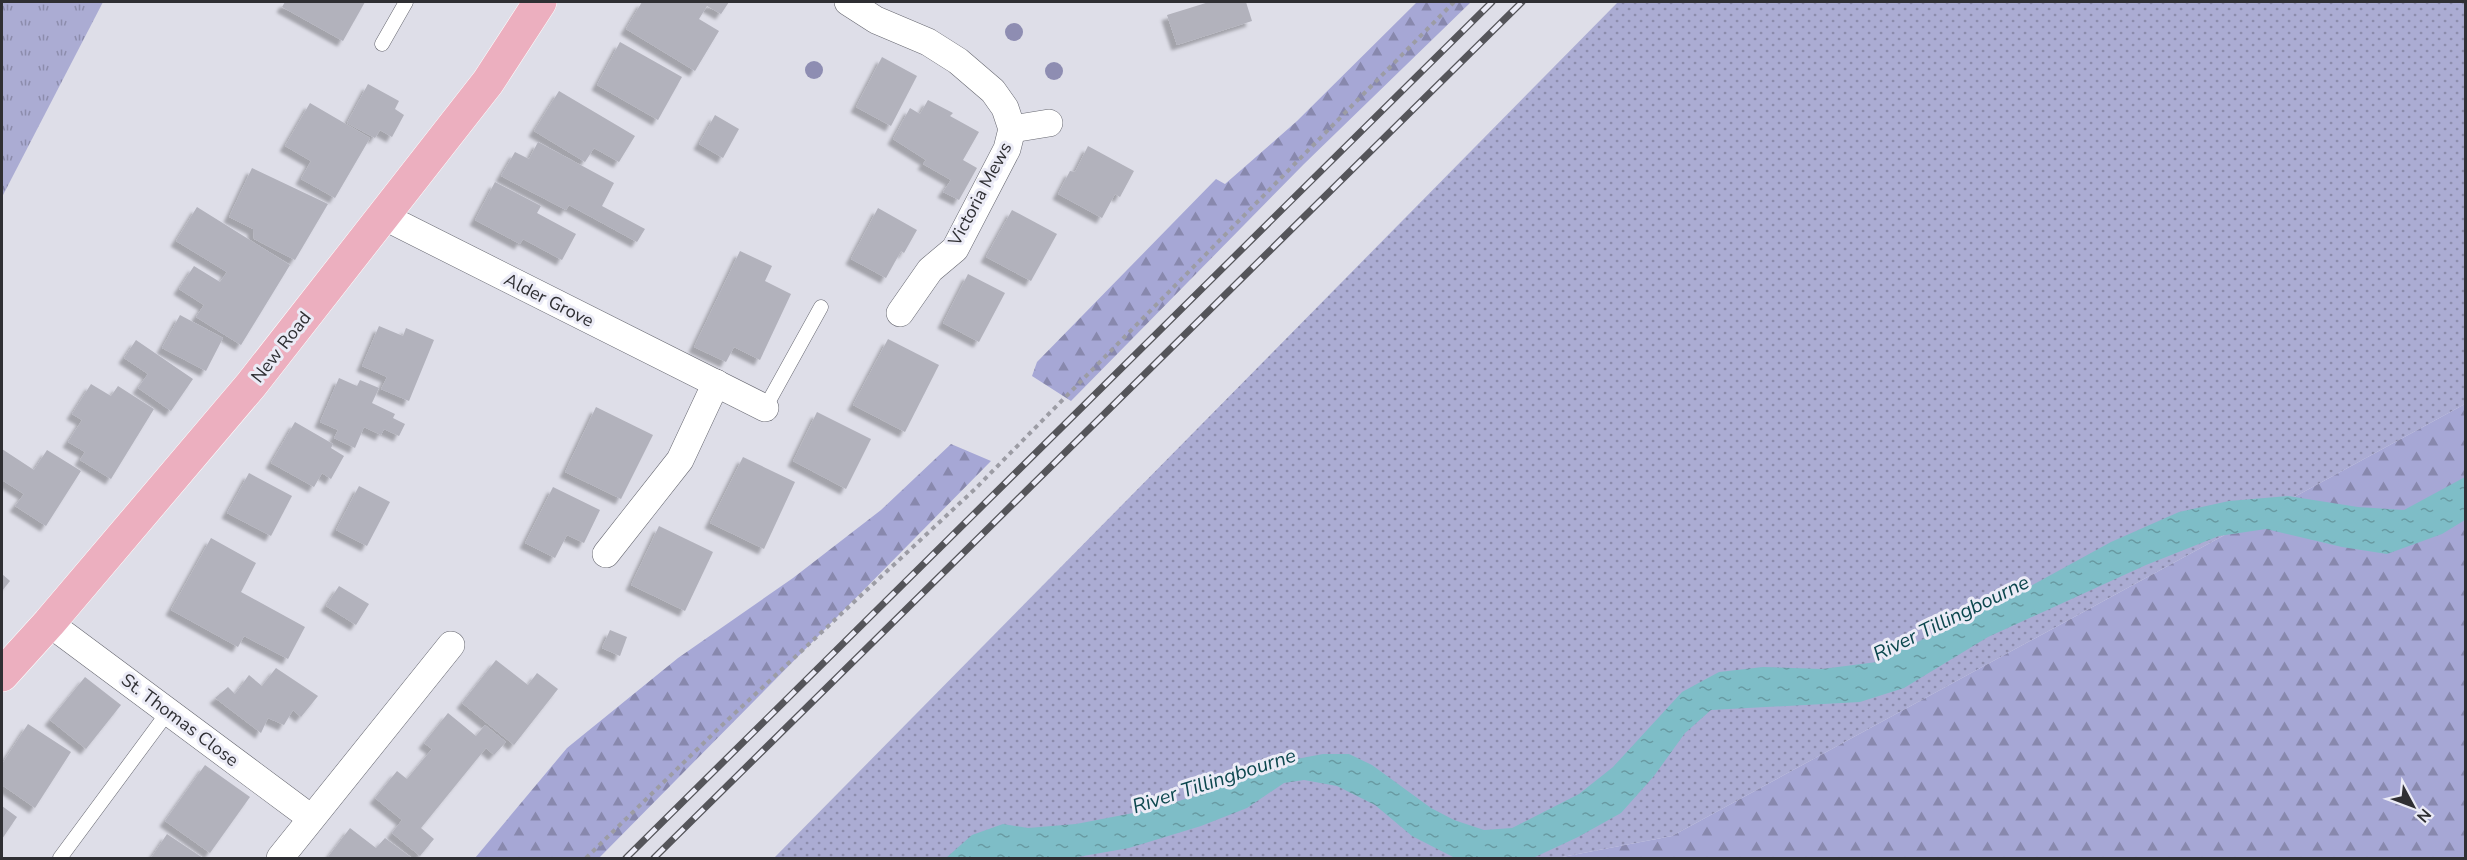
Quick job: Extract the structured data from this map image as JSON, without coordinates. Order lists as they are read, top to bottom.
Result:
{
  "streets": {
    "main road": ["New Road"],
    "street": ["Victoria Mews", "Alder Grove", "St. Thomas Close"]
  },
  "crossings": [
    ["Alder Grove", "New Road"],
    ["New Road", "St. Thomas Close"]
  ],
  "water": ["River Tillingbourne"],
  "north": "bottom right"
}
